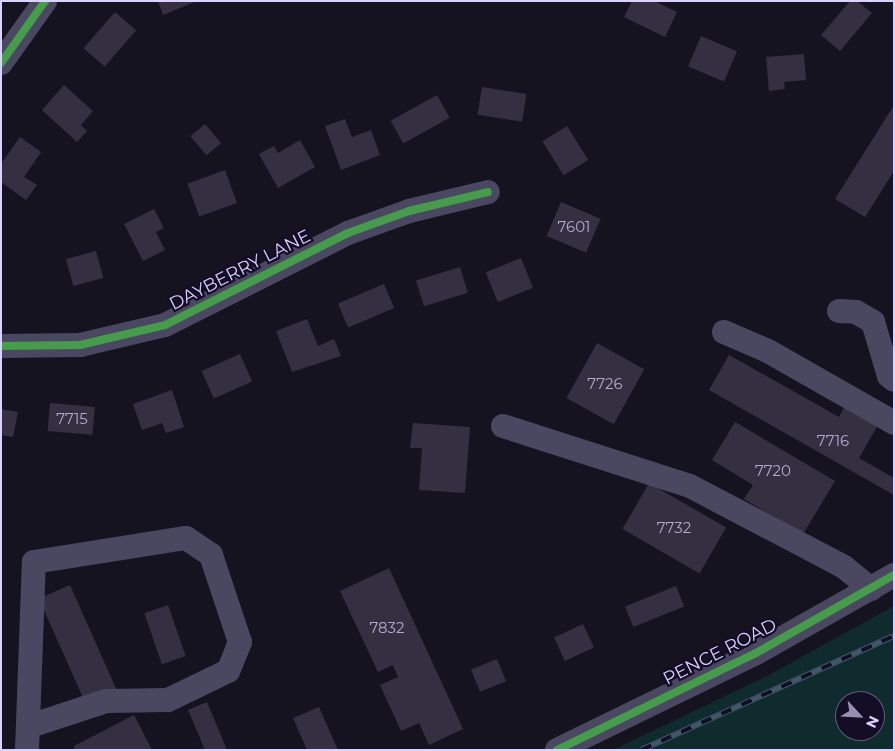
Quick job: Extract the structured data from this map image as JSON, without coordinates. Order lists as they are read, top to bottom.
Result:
{
  "streets": {
    "street": ["DAYBERRY LANE", "PENCE ROAD"]
  },
  "house_numbers": [
    "7601",
    "7726",
    "7715",
    "7716",
    "7720",
    "7732",
    "7832"
  ],
  "north": "bottom right"
}
